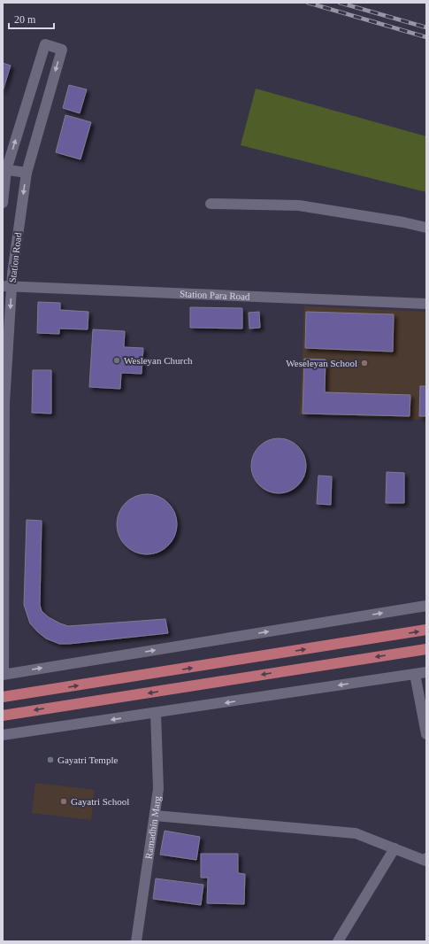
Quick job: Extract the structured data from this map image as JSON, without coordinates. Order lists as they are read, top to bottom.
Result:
{
  "streets": {
    "street": ["Station Road", "Station Para Road", "Ramadhin Marg"]
  },
  "crossings": [
    ["Station Road", "Station Para Road"]
  ],
  "places": [
    "Wesleyan Church",
    "Weseleyan School",
    "Gayatri Temple",
    "Gayatri School"
  ],
  "scale_bar": "20 m"
}
